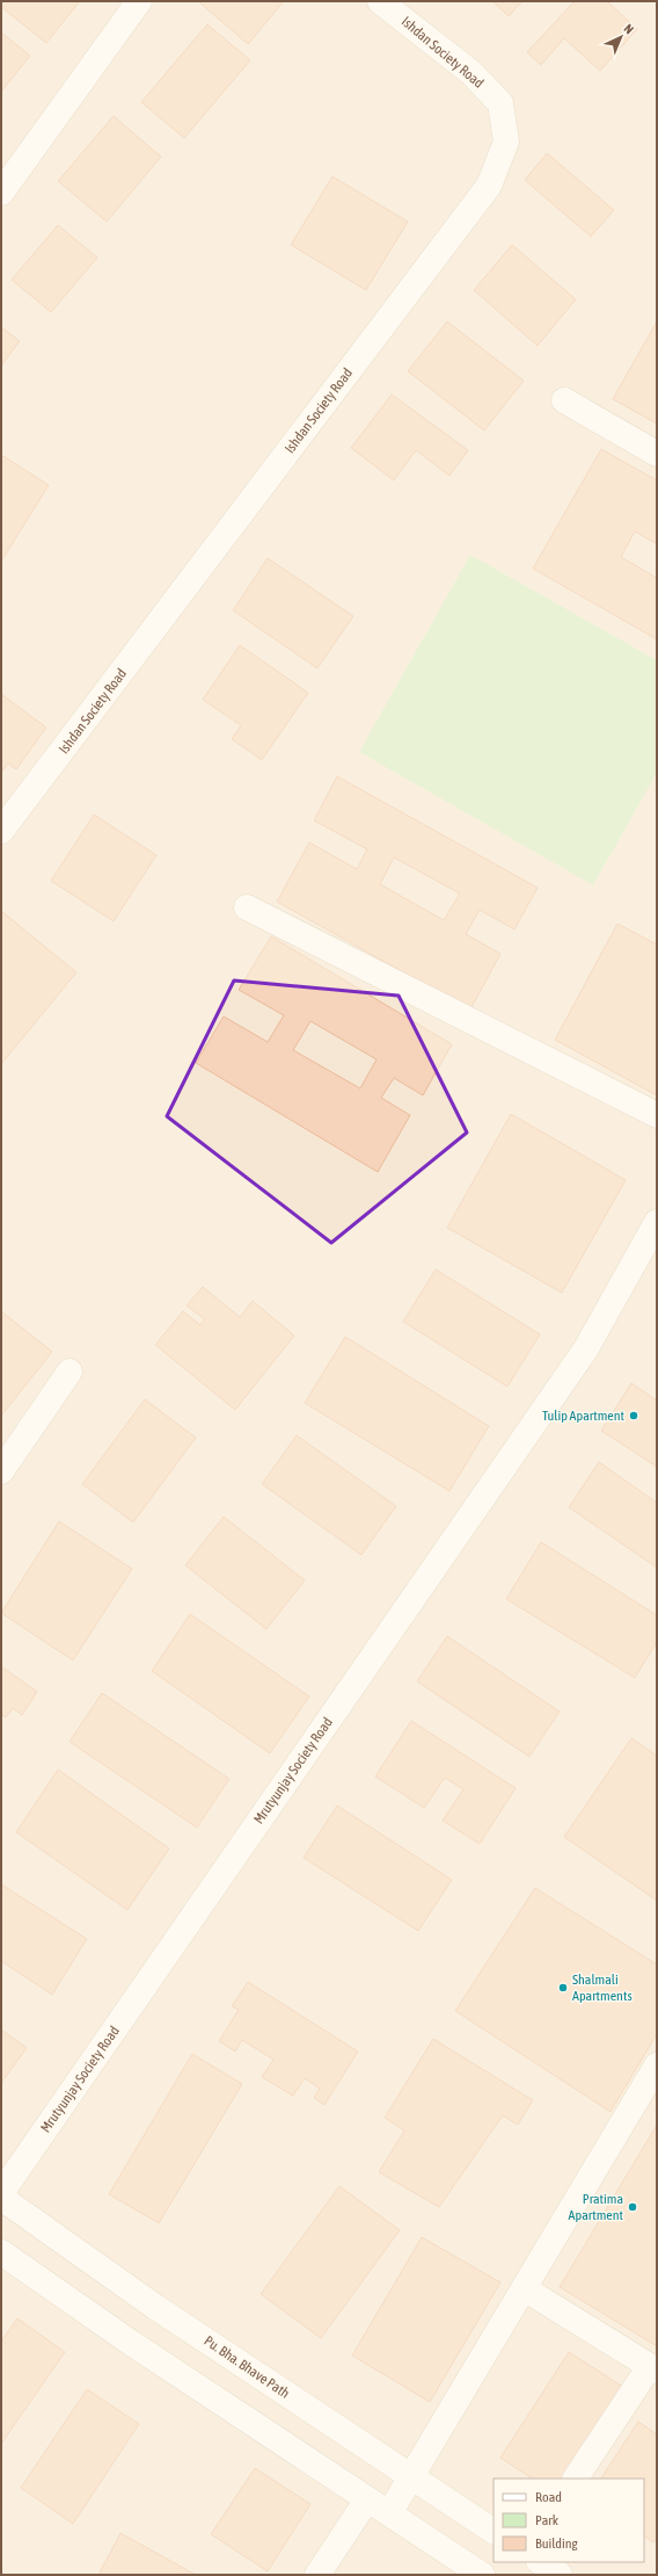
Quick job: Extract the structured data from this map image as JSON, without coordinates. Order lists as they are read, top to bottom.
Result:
{
  "streets": {
    "street": ["Ishdan Society Road", "Mrutyunjay Society Road", "Pu. Bha. Bhave Path"]
  },
  "places": ["Tulip Apartment", "Shalmali Apartments", "Pratima Apartment"],
  "legend": ["Road", "Park", "Building"],
  "north": "top right"
}
